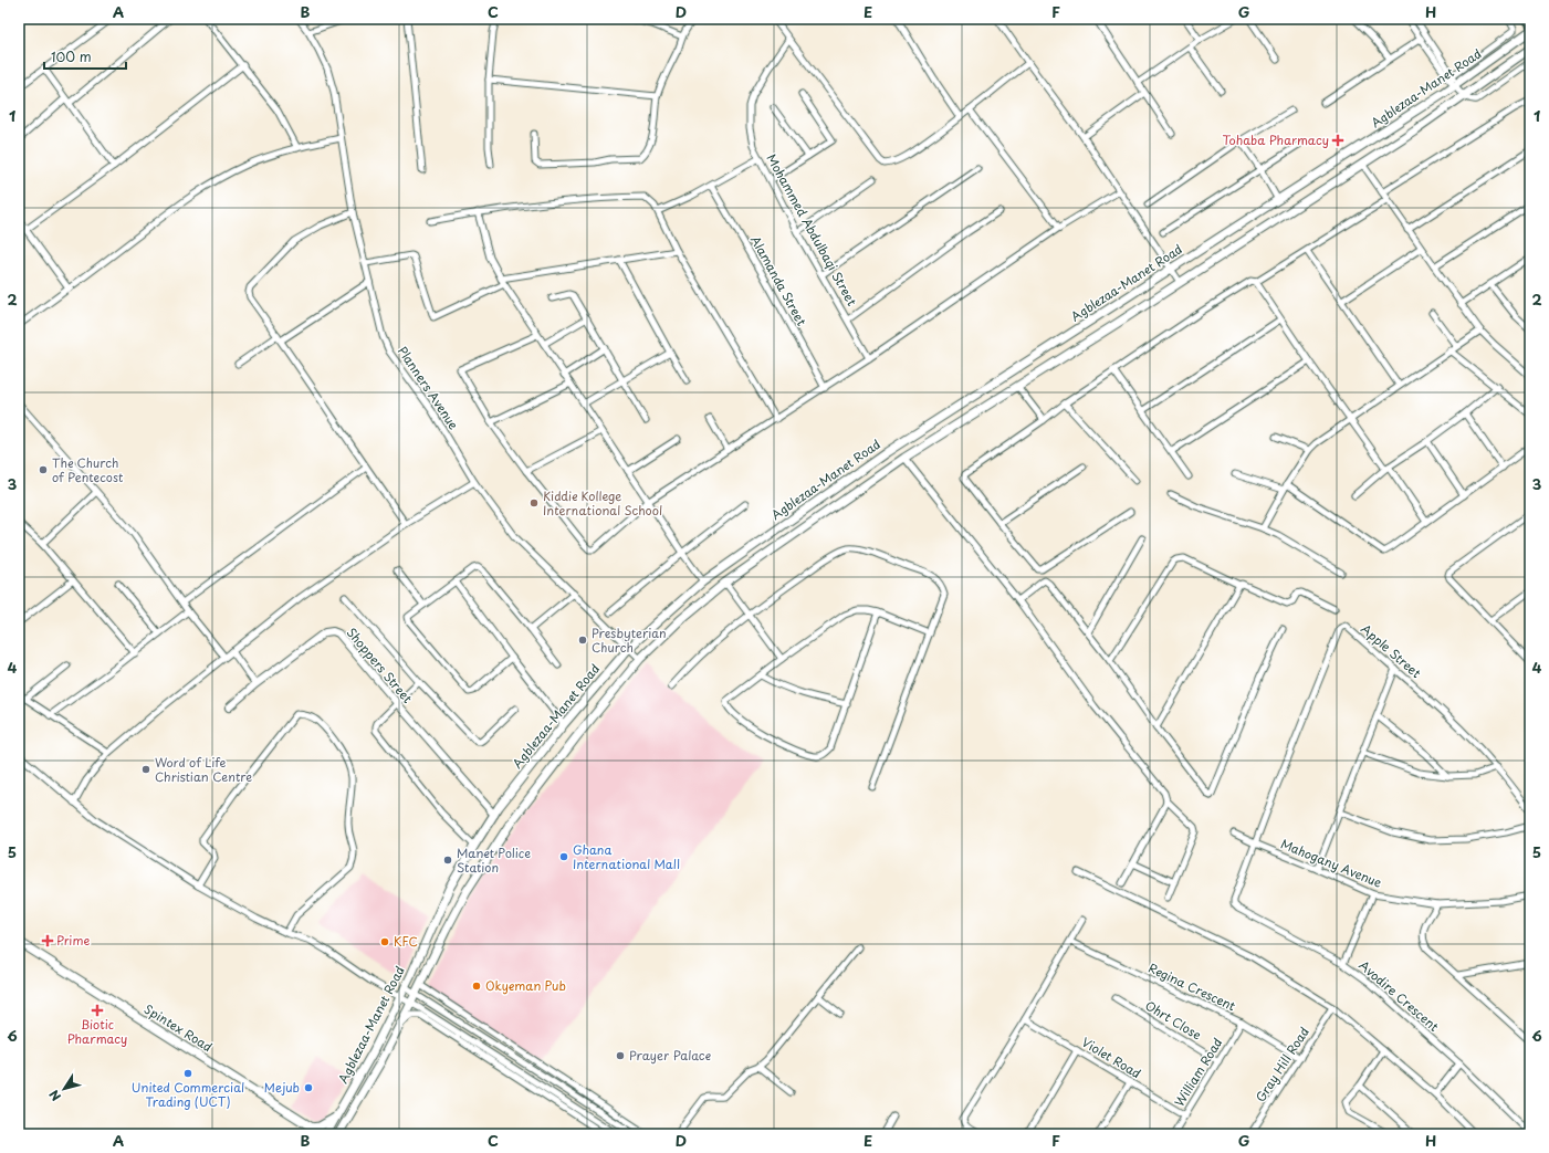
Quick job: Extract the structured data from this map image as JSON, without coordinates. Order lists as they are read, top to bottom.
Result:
{
  "streets": {
    "main road": ["Agblezaa-Manet Road", "Spintex Road"],
    "street": [
      "Mohammed Abdulbaqi Street",
      "Alamanda Street",
      "Planners Avenue",
      "Apple Street",
      "Shoppers Street",
      "Mahogany Avenue",
      "Regina Crescent",
      "Avodire Crescent",
      "Ohrt Close",
      "Violet Road",
      "Gray Hill Road",
      "William Road"
    ]
  },
  "crossings": [
    ["Agblezaa-Manet Road", "Planners Avenue"],
    ["Agblezaa-Manet Road", "Shoppers Street"],
    ["Apple Street", "Mahogany Avenue"],
    ["Apple Street", "Avodire Crescent"],
    ["Mahogany Avenue", "Avodire Crescent"],
    ["Regina Crescent", "Gray Hill Road"],
    ["Regina Crescent", "William Road"],
    ["Ohrt Close", "William Road"],
    ["Violet Road", "William Road"]
  ],
  "places": {
    "health": ["Tohaba Pharmacy", "Prime", "Biotic Pharmacy"],
    "other": [
      "The Church of Pentecost",
      "Kiddie Kollege International School",
      "Presbyterian Church",
      "Word of Life Christian Centre",
      "Ghana International Mall",
      "Manet Police Station",
      "KFC",
      "Okyeman Pub",
      "Prayer Palace",
      "United Commercial Trading (UCT)",
      "Mejub"
    ]
  },
  "scale_bar": "100 m",
  "north": "bottom left",
  "grid": {
    "columns": [
      "A",
      "B",
      "C",
      "D",
      "E",
      "F",
      "G",
      "H"
    ],
    "rows": [
      "1",
      "2",
      "3",
      "4",
      "5",
      "6"
    ]
  }
}
